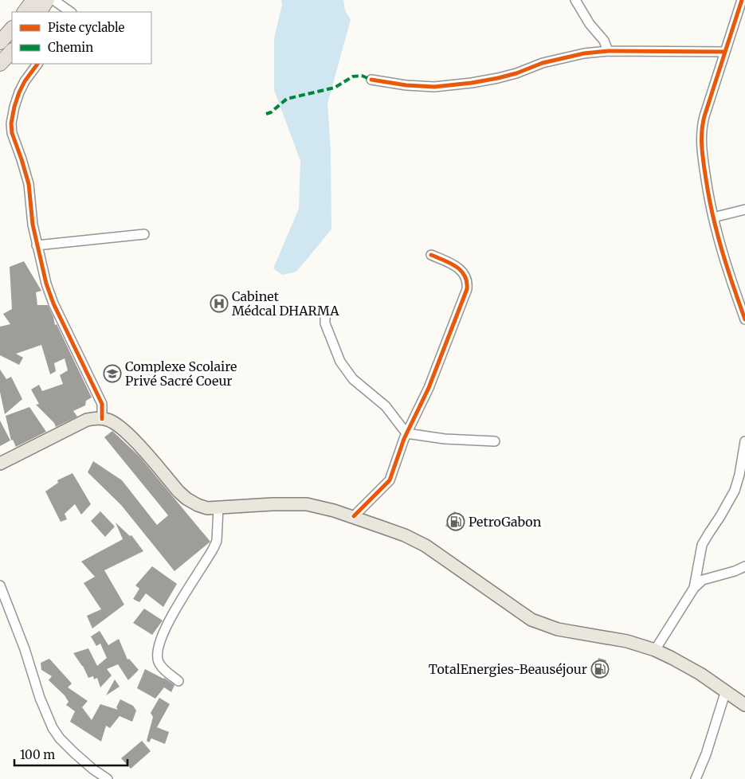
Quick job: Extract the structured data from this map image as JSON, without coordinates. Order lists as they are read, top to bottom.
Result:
{
  "places": {
    "hospital": ["Cabinet Médcal DHARMA"],
    "school or university": ["Complexe Scolaire Privé Sacré Coeur"],
    "fuel station": ["PetroGabon", "TotalEnergies-Beauséjour"]
  },
  "legend": ["Piste cyclable", "Chemin"],
  "scale_bar": "100 m"
}
